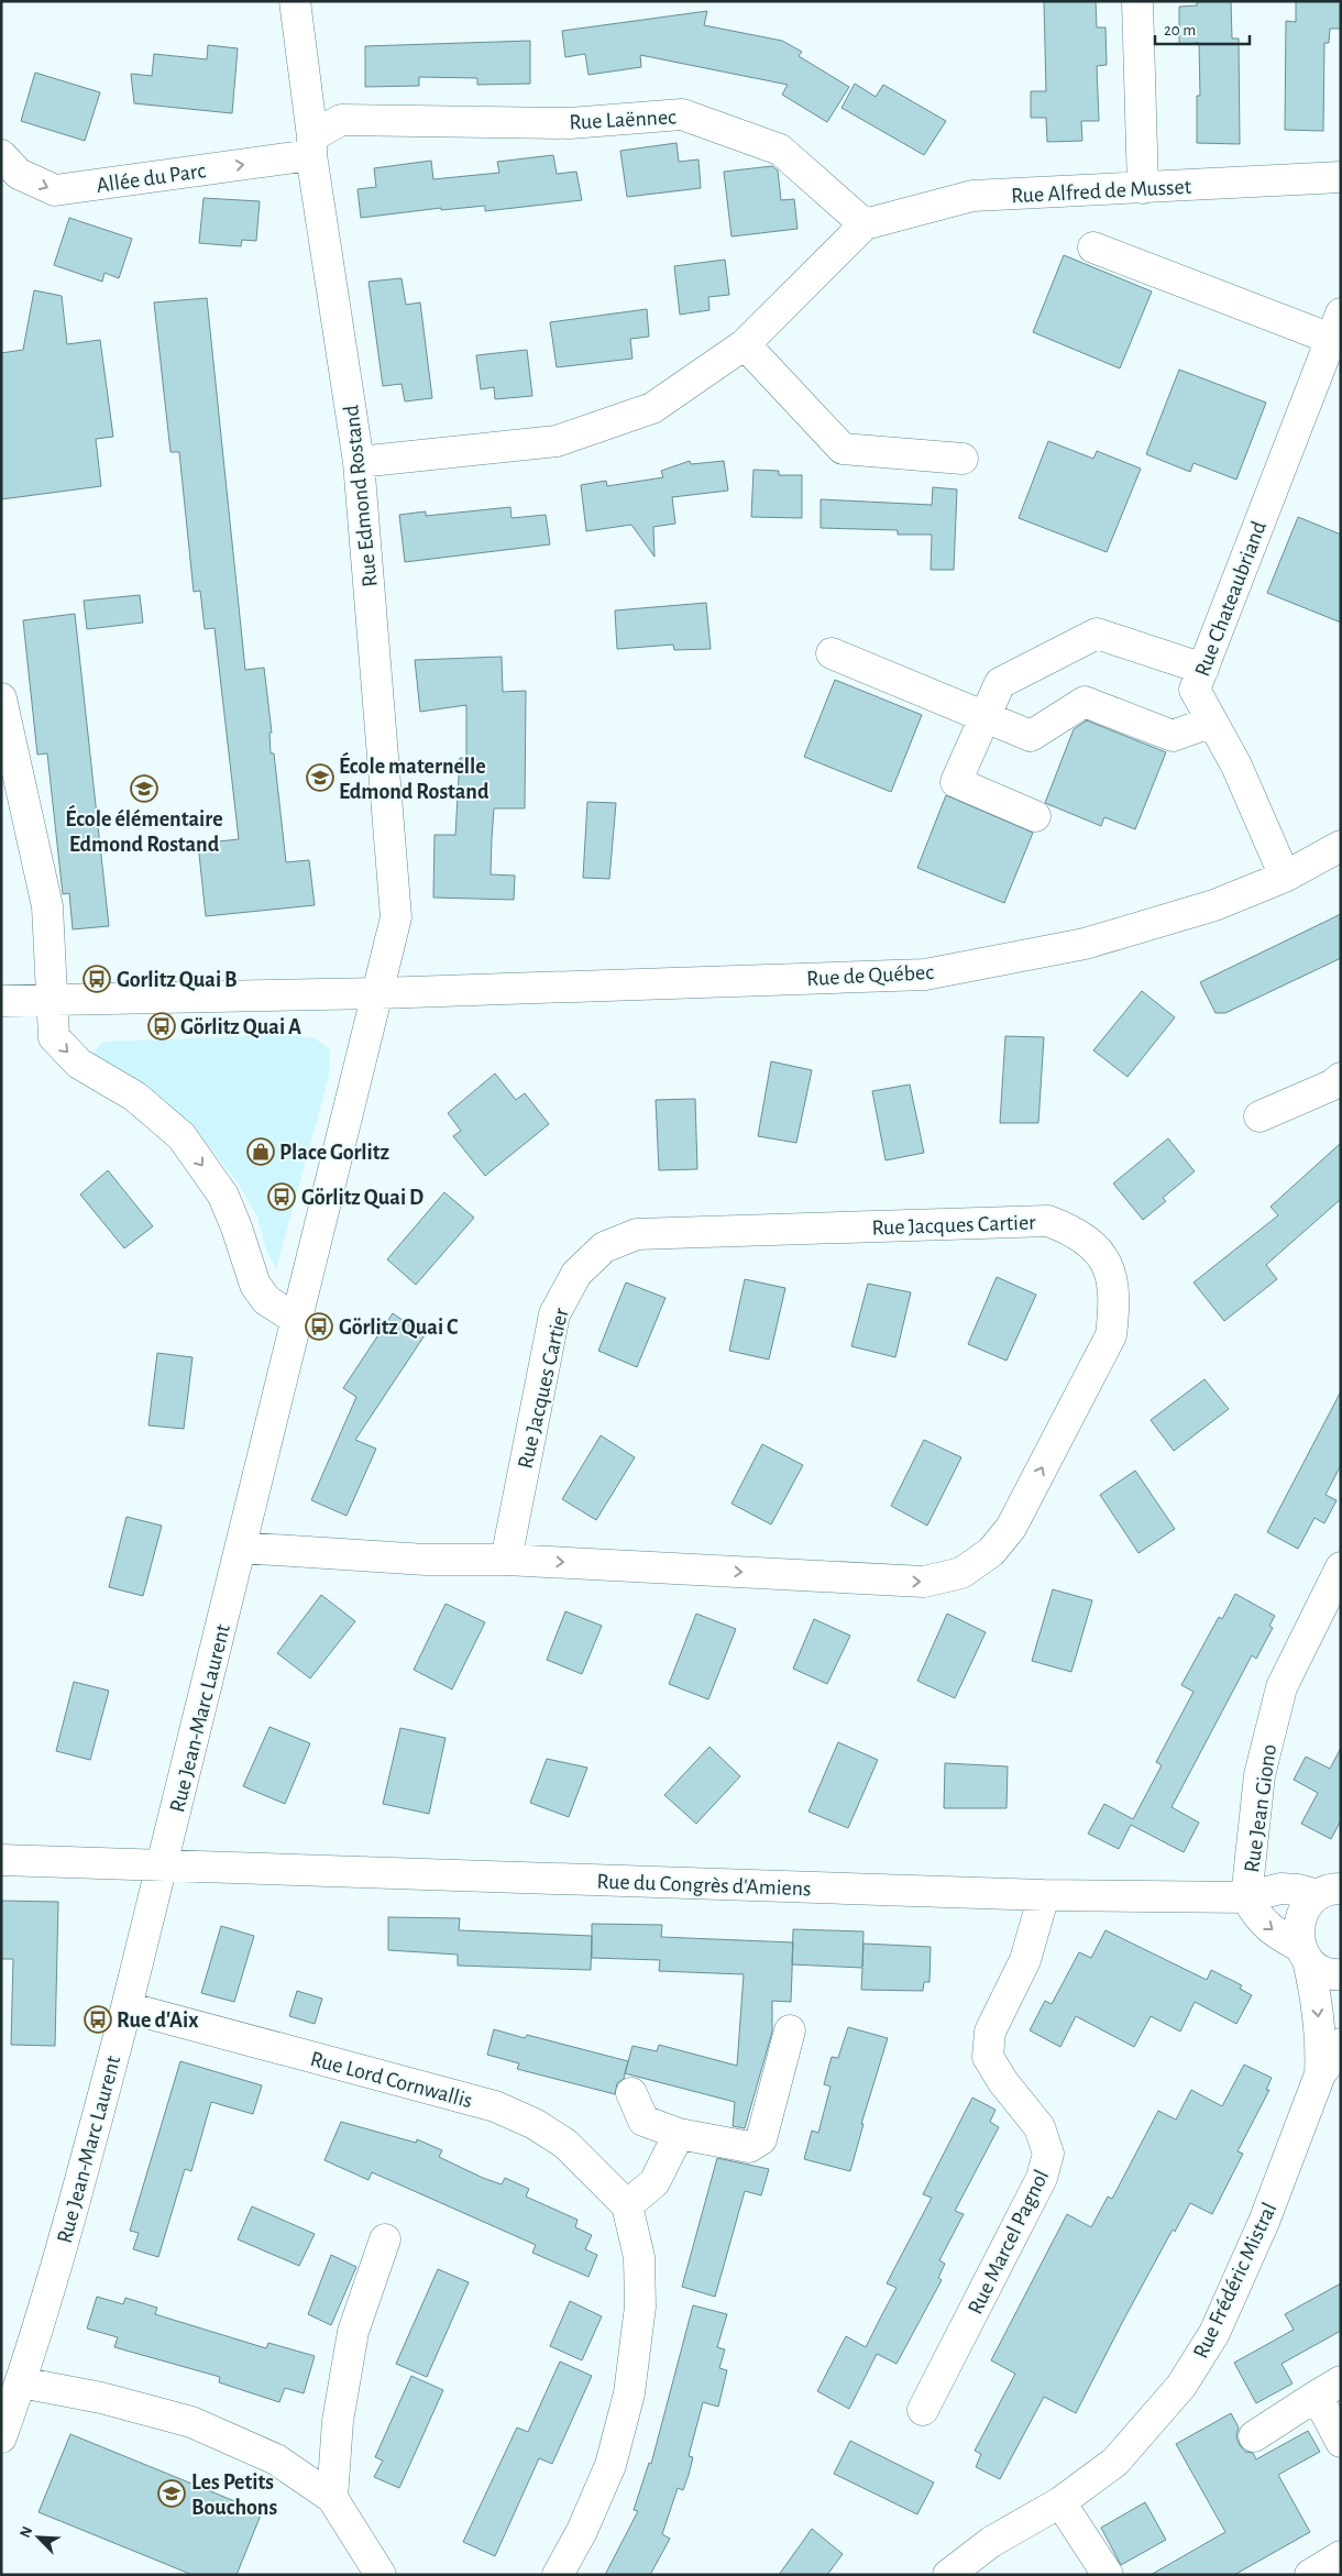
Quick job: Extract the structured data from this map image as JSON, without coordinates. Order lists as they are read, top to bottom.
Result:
{
  "streets": {
    "street": [
      "Rue Laënnec",
      "Allée du Parc",
      "Rue Alfred de Musset",
      "Rue Edmond Rostand",
      "Rue Chateaubriand",
      "Rue de Québec",
      "Rue Jacques Cartier",
      "Rue Jean-Marc Laurent",
      "Rue Jean Giono",
      "Rue du Congrès d'Amiens",
      "Rue Lord Cornwallis",
      "Rue Marcel Pagnol",
      "Rue Frédéric Mistral"
    ]
  },
  "crossings": [
    ["Rue Laënnec", "Allée du Parc"],
    ["Rue Laënnec", "Rue Alfred de Musset"],
    ["Rue Laënnec", "Rue Edmond Rostand"],
    ["Allée du Parc", "Rue Edmond Rostand"],
    ["Rue Edmond Rostand", "Rue de Québec"],
    ["Rue Edmond Rostand", "Rue Jean-Marc Laurent"],
    ["Rue Chateaubriand", "Rue de Québec"],
    ["Rue de Québec", "Rue Jean-Marc Laurent"],
    ["Rue Jacques Cartier", "Rue Jean-Marc Laurent"],
    ["Rue Jean-Marc Laurent", "Rue du Congrès d'Amiens"],
    ["Rue Jean-Marc Laurent", "Rue Lord Cornwallis"],
    ["Rue Jean Giono", "Rue du Congrès d'Amiens"],
    ["Rue du Congrès d'Amiens", "Rue Marcel Pagnol"],
    ["Rue du Congrès d'Amiens", "Rue Frédéric Mistral"]
  ],
  "one_way": ["Allée du Parc"],
  "places": {
    "school or university": ["École maternelle Edmond Rostand", "École élémentaire Edmond Rostand", "Les Petits Bouchons"],
    "bus stop": [
      "Gorlitz Quai B",
      "Görlitz Quai A",
      "Görlitz Quai D",
      "Görlitz Quai C",
      "Rue d'Aix"
    ],
    "shop": ["Place Gorlitz"]
  },
  "scale_bar": "20 m",
  "north": "top left"
}
